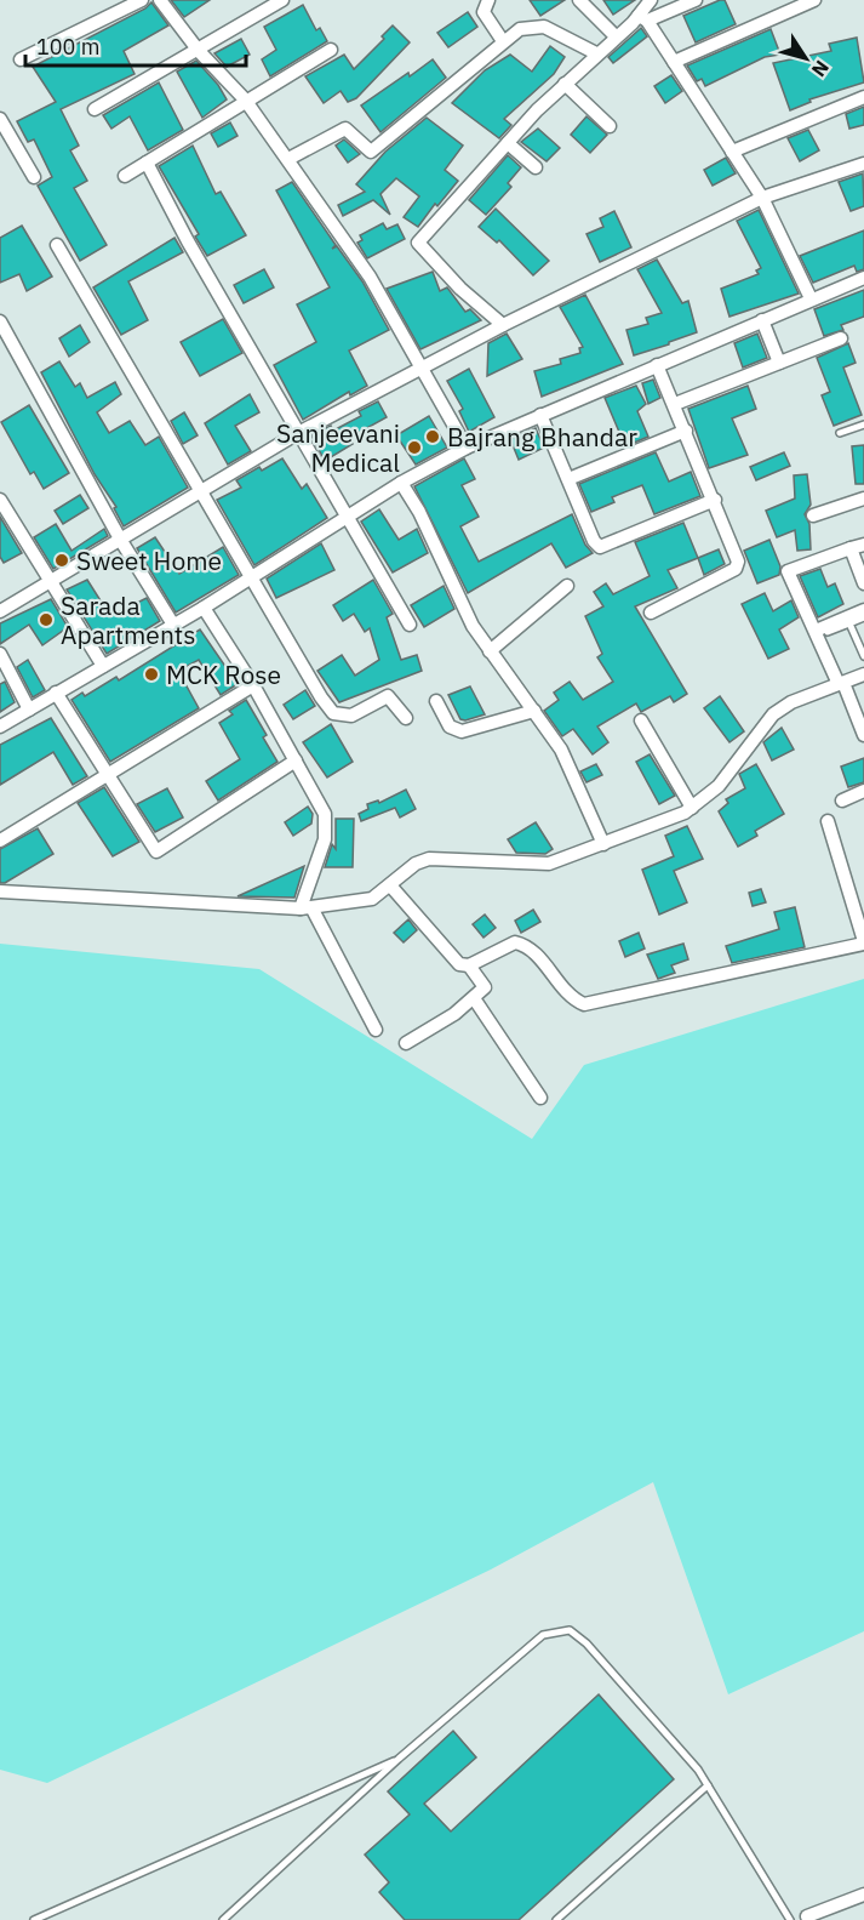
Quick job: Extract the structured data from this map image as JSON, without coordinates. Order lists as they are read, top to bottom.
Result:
{
  "places": [
    "Bajrang Bhandar",
    "Sanjeevani Medical",
    "Sweet Home",
    "Sarada Apartments",
    "MCK Rose"
  ],
  "scale_bar": "100 m",
  "north": "bottom right"
}
